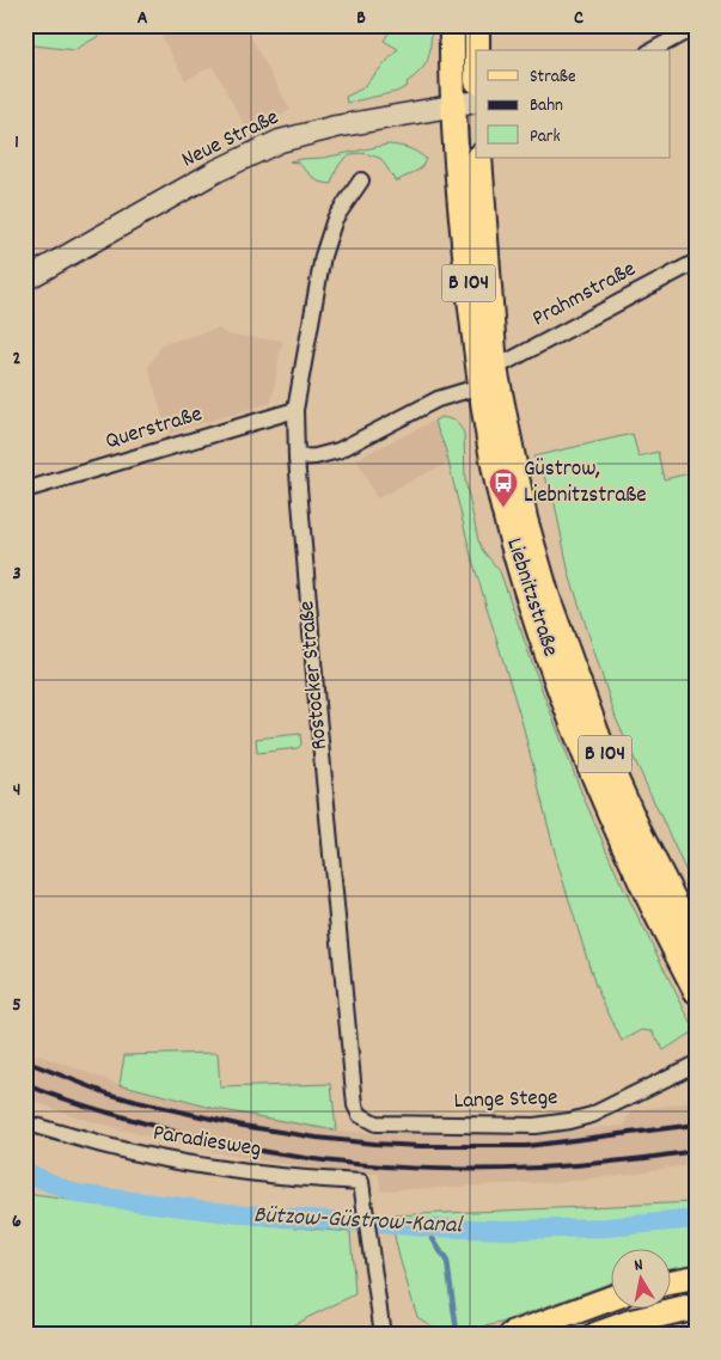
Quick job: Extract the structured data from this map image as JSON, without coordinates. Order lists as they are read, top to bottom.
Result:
{
  "streets": {
    "main road": ["Neue Straße", "B 104", "Liebnitzstraße"],
    "street": [
      "Prahmstraße",
      "Querstraße",
      "Rostocker Straße",
      "Lange Stege",
      "Paradiesweg"
    ]
  },
  "crossings": [
    ["Neue Straße", "B 104"],
    ["Neue Straße", "Liebnitzstraße"],
    ["B 104", "Liebnitzstraße"],
    ["Prahmstraße", "Liebnitzstraße"],
    ["Prahmstraße", "Rostocker Straße"],
    ["Querstraße", "Rostocker Straße"],
    ["Rostocker Straße", "Lange Stege"]
  ],
  "water": ["Bützow-Güstrow-Kanal"],
  "places": {
    "bus stop": ["Güstrow, Liebnitzstraße"]
  },
  "legend": ["Straße", "Bahn", "Park"],
  "north": "top",
  "grid": {
    "columns": ["A", "B", "C"],
    "rows": [
      "1",
      "2",
      "3",
      "4",
      "5",
      "6"
    ]
  }
}
